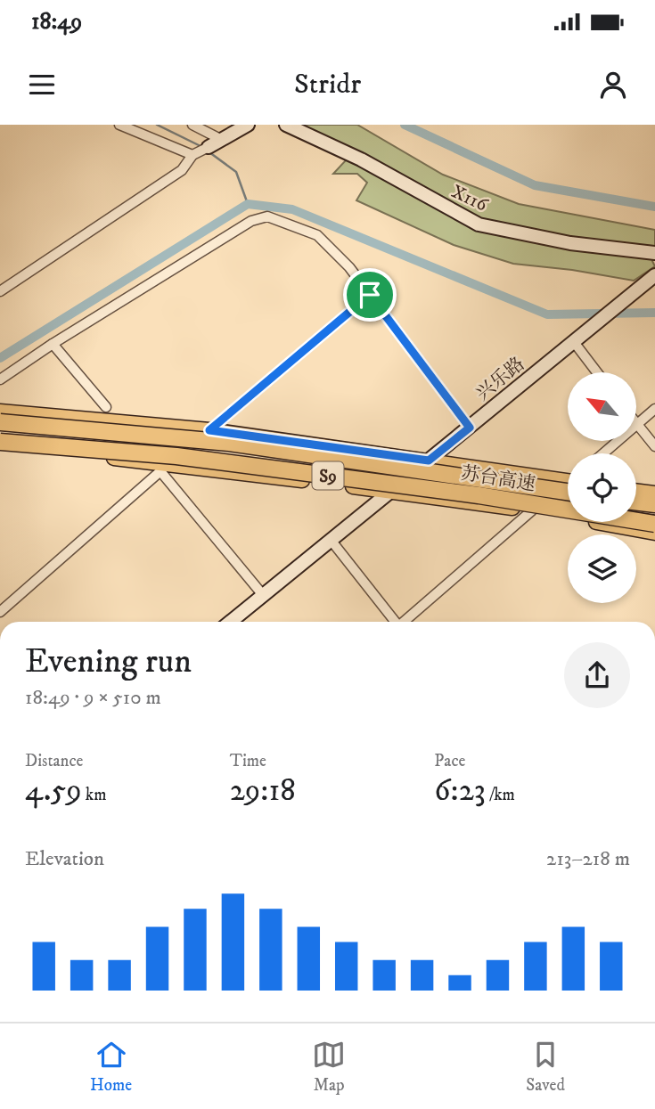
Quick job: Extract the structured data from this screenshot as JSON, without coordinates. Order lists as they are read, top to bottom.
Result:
{
  "streets": {
    "highway": ["S9", "苏台高速"],
    "main road": ["X116", "兴乐路"]
  },
  "north": "top left",
  "page": {
    "status": "18:49",
    "header": "Stridr",
    "heading": ["Evening run", "18:49 · 9 × 510 m"],
    "stats": [
      ["Distance", "4.59 km"],
      ["Time", "29:18"],
      ["Pace", "6:23 /km"]
    ],
    "chart": ["Elevation", "213–218 m"],
    "tabs": ["Home", "Map", "Saved"]
  }
}
